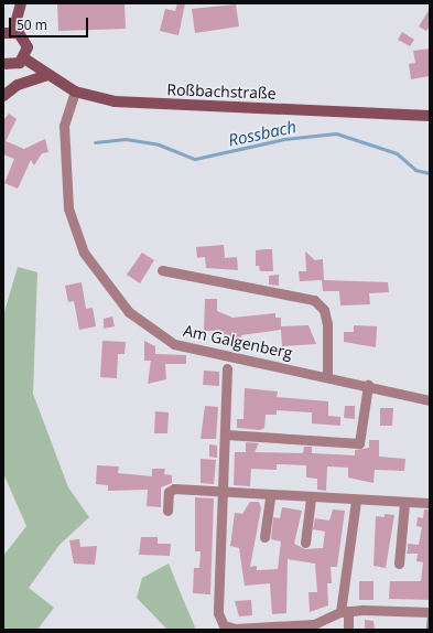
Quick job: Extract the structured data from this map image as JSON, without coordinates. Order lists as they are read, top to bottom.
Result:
{
  "streets": {
    "street": ["Roßbachstraße", "Am Galgenberg"]
  },
  "crossings": [
    ["Roßbachstraße", "Am Galgenberg"]
  ],
  "water": ["Rossbach"],
  "scale_bar": "50 m"
}
